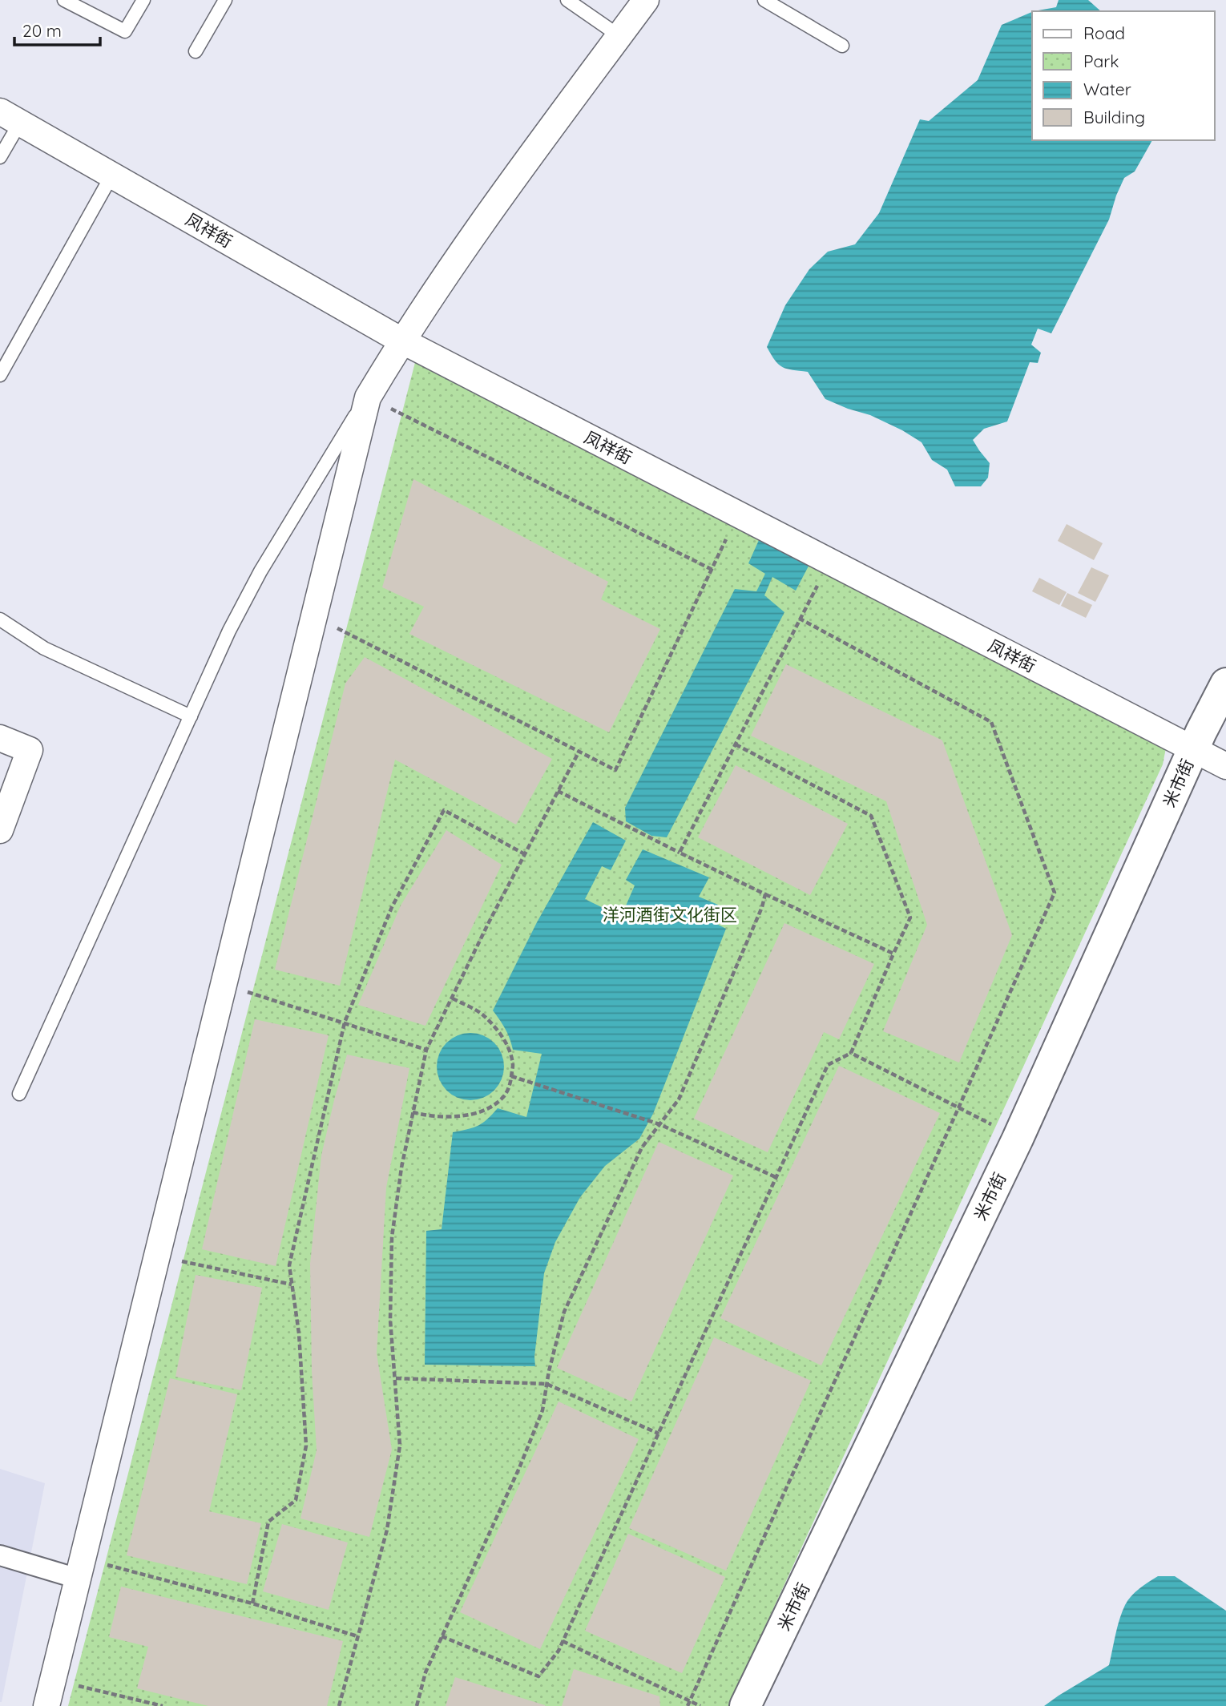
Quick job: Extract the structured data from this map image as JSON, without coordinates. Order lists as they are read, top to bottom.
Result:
{
  "streets": {
    "street": ["凤祥街", "米市街"]
  },
  "crossings": [
    ["凤祥街", "米市街"]
  ],
  "parks": ["洋河酒街文化街区"],
  "legend": [
    "Road",
    "Park",
    "Water",
    "Building"
  ],
  "scale_bar": "20 m"
}
